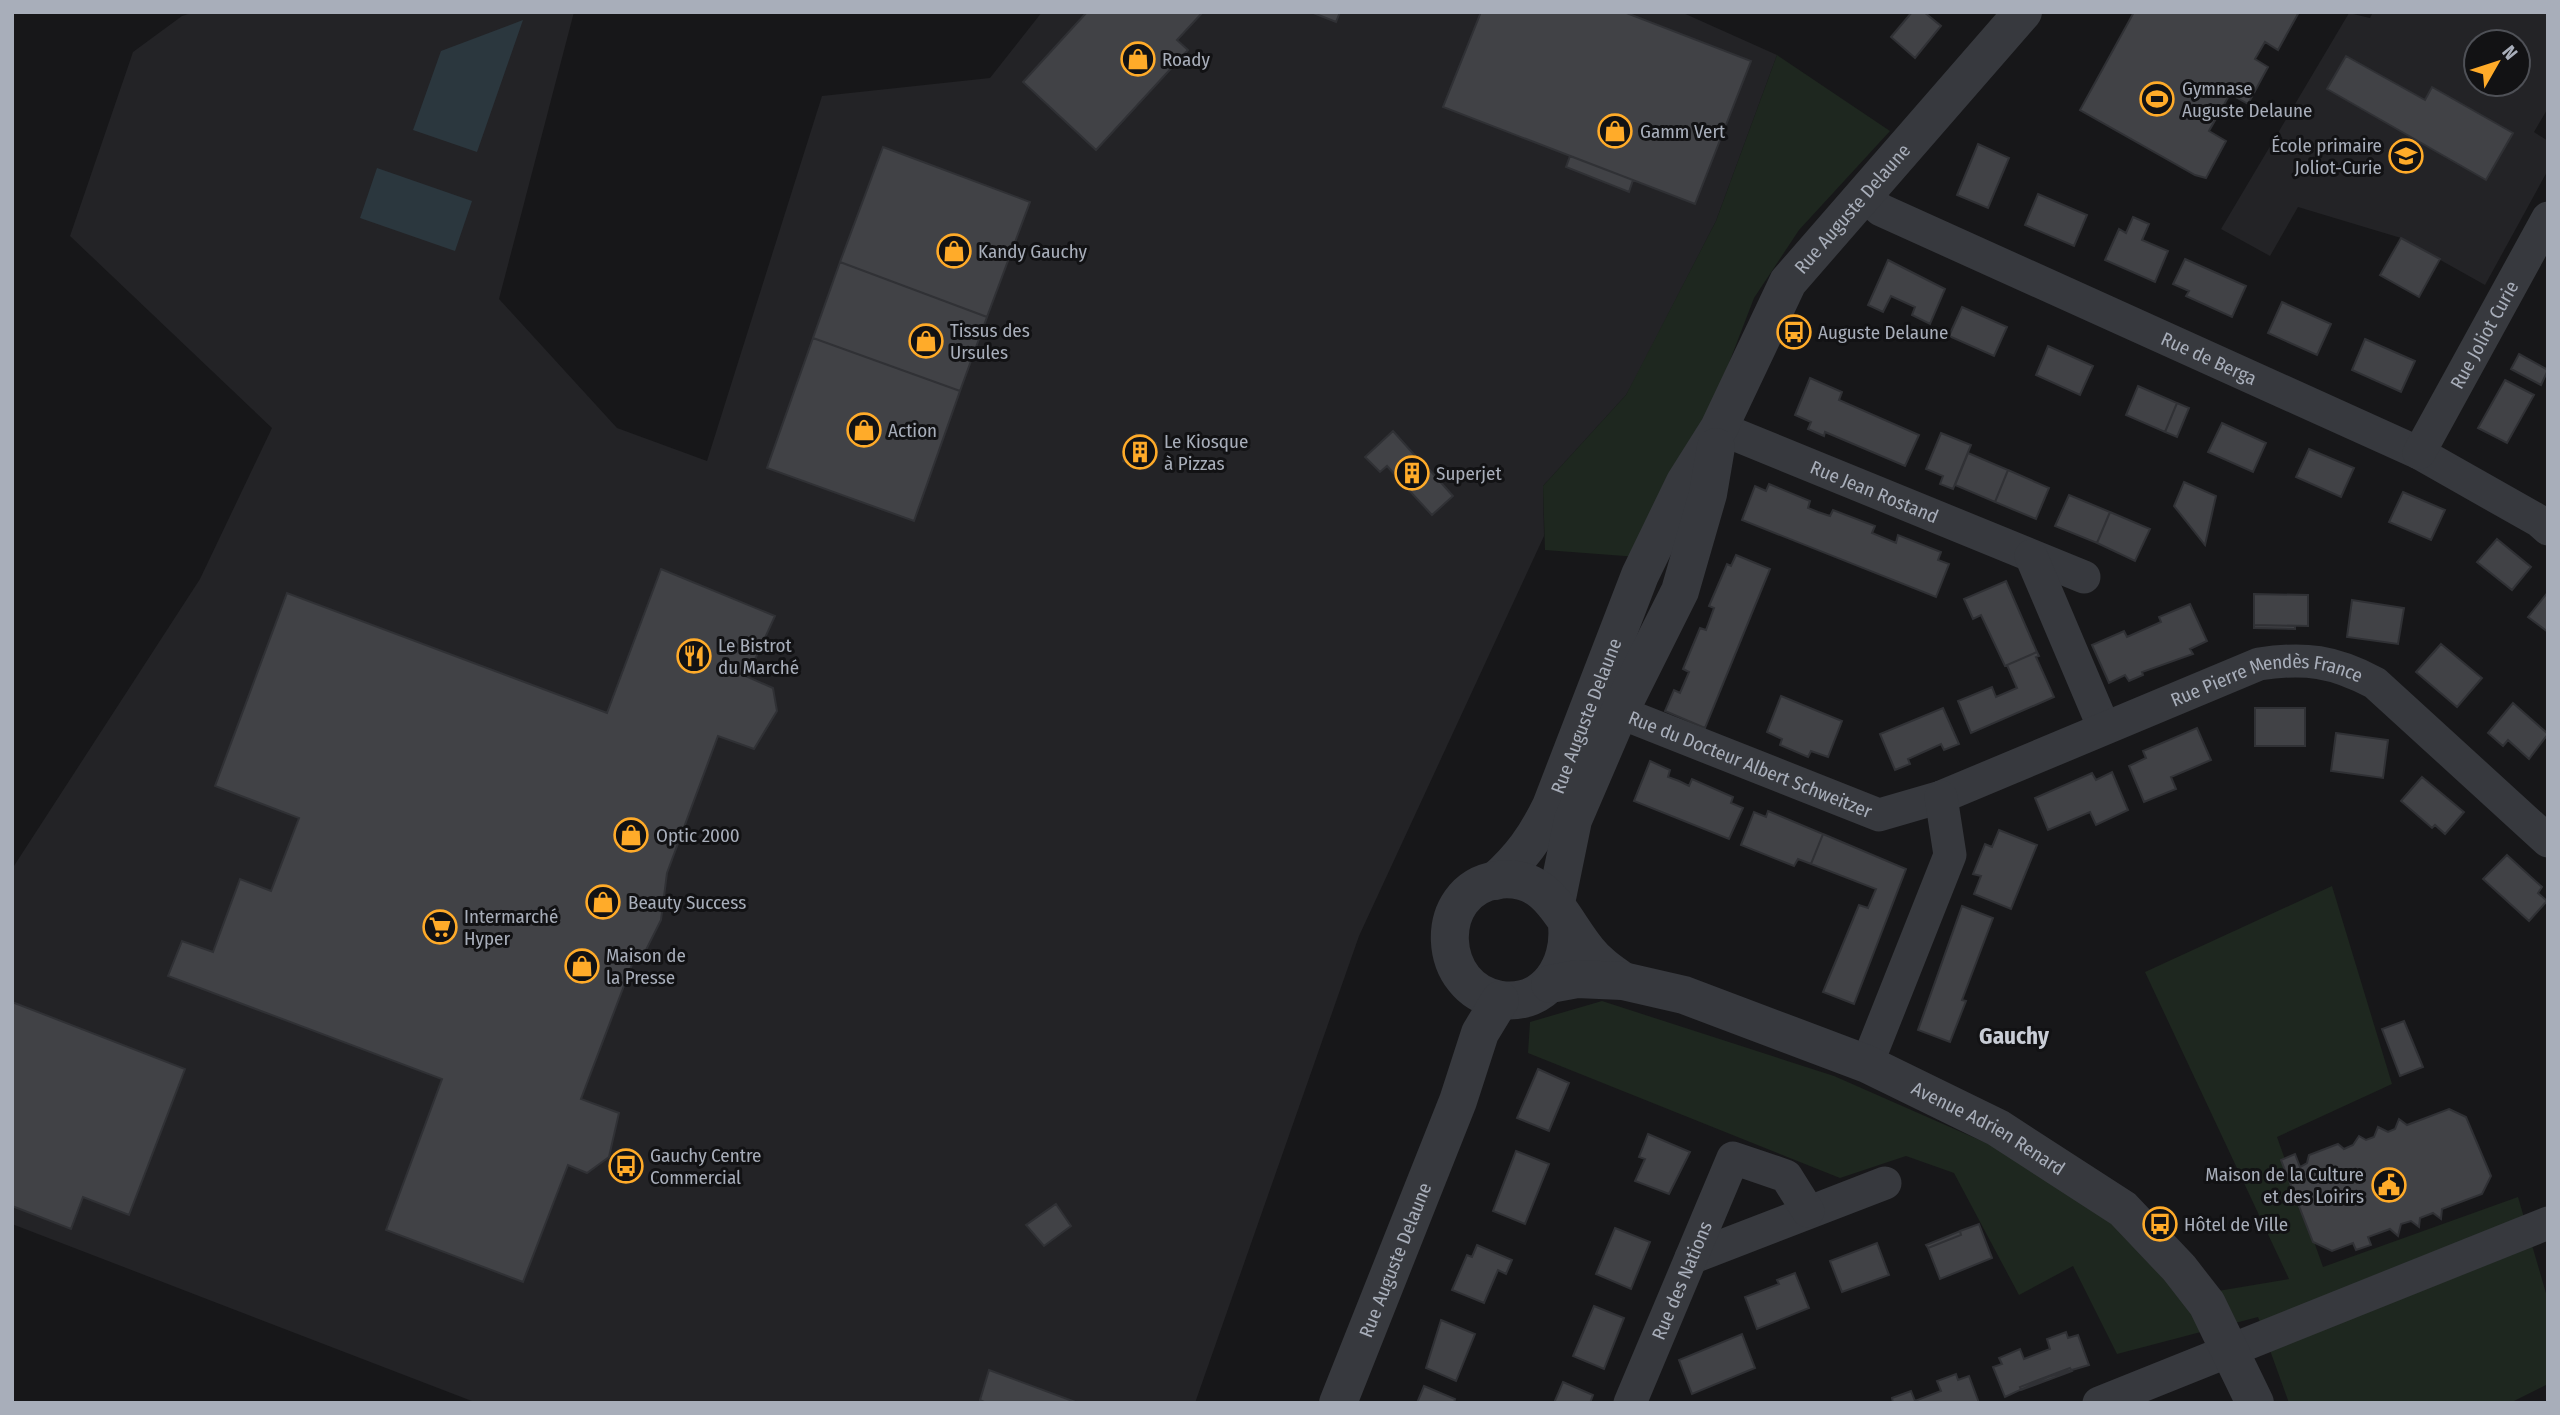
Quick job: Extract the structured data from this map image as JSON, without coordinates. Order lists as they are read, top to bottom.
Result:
{
  "streets": {
    "street": [
      "Rue Auguste Delaune",
      "Rue Joliot Curie",
      "Rue de Berga",
      "Rue Jean Rostand",
      "Rue Pierre Mendès France",
      "Rue du Docteur Albert Schweitzer",
      "Avenue Adrien Renard",
      "Rue des Nations"
    ]
  },
  "crossings": [
    ["Rue Auguste Delaune", "Rue de Berga"],
    ["Rue Auguste Delaune", "Rue Jean Rostand"],
    ["Rue Auguste Delaune", "Rue du Docteur Albert Schweitzer"],
    ["Rue Auguste Delaune", "Avenue Adrien Renard"],
    ["Rue Joliot Curie", "Rue de Berga"],
    ["Rue Pierre Mendès France", "Rue du Docteur Albert Schweitzer"]
  ],
  "districts": ["Gauchy"],
  "places": {
    "shop": [
      "Roady",
      "Gamm Vert",
      "Kandy Gauchy",
      "Tissus des Ursules",
      "Action",
      "Optic 2000",
      "Beauty Success",
      "Maison de la Presse"
    ],
    "sports": ["Gymnase Auguste Delaune"],
    "school or university": ["École primaire Joliot-Curie"],
    "bus stop": ["Auguste Delaune", "Gauchy Centre Commercial", "Hôtel de Ville"],
    "building": ["Le Kiosque à Pizzas", "Superjet"],
    "restaurant": ["Le Bistrot du Marché"],
    "supermarket": ["Intermarché Hyper"],
    "public building": ["Maison de la Culture et des Loirirs"]
  },
  "north": "top right"
}
